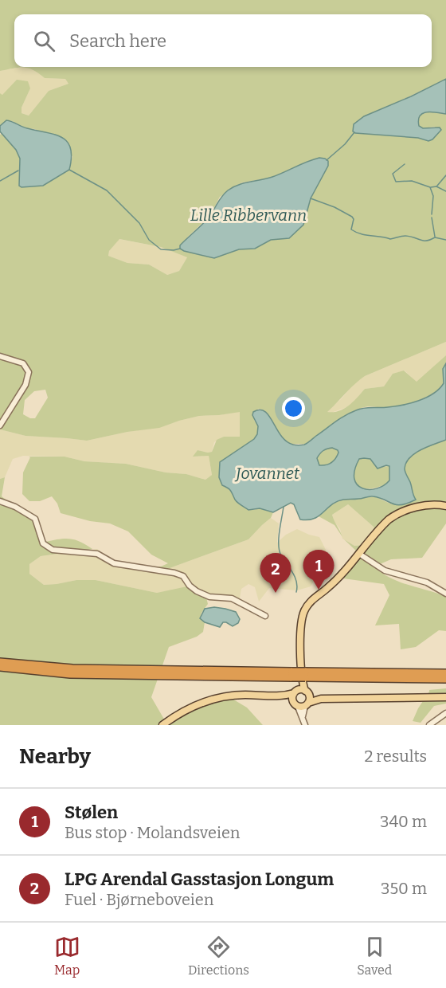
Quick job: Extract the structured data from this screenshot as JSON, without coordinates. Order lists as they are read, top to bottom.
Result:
{
  "water": ["Lille Ribbervann", "Jovannet"],
  "page": {
    "search": "Search here",
    "pins": ["1", "2"],
    "heading": ["Nearby", "2 results"],
    "list": [
      {
        "mark": "1",
        "name": "Stølen",
        "note": "Bus stop · Molandsveien",
        "value": "340 m"
      },
      {
        "mark": "2",
        "name": "LPG Arendal Gasstasjon Longum",
        "note": "Fuel · Bjørneboveien",
        "value": "350 m"
      }
    ],
    "nav": ["Map", "Directions", "Saved"]
  }
}
